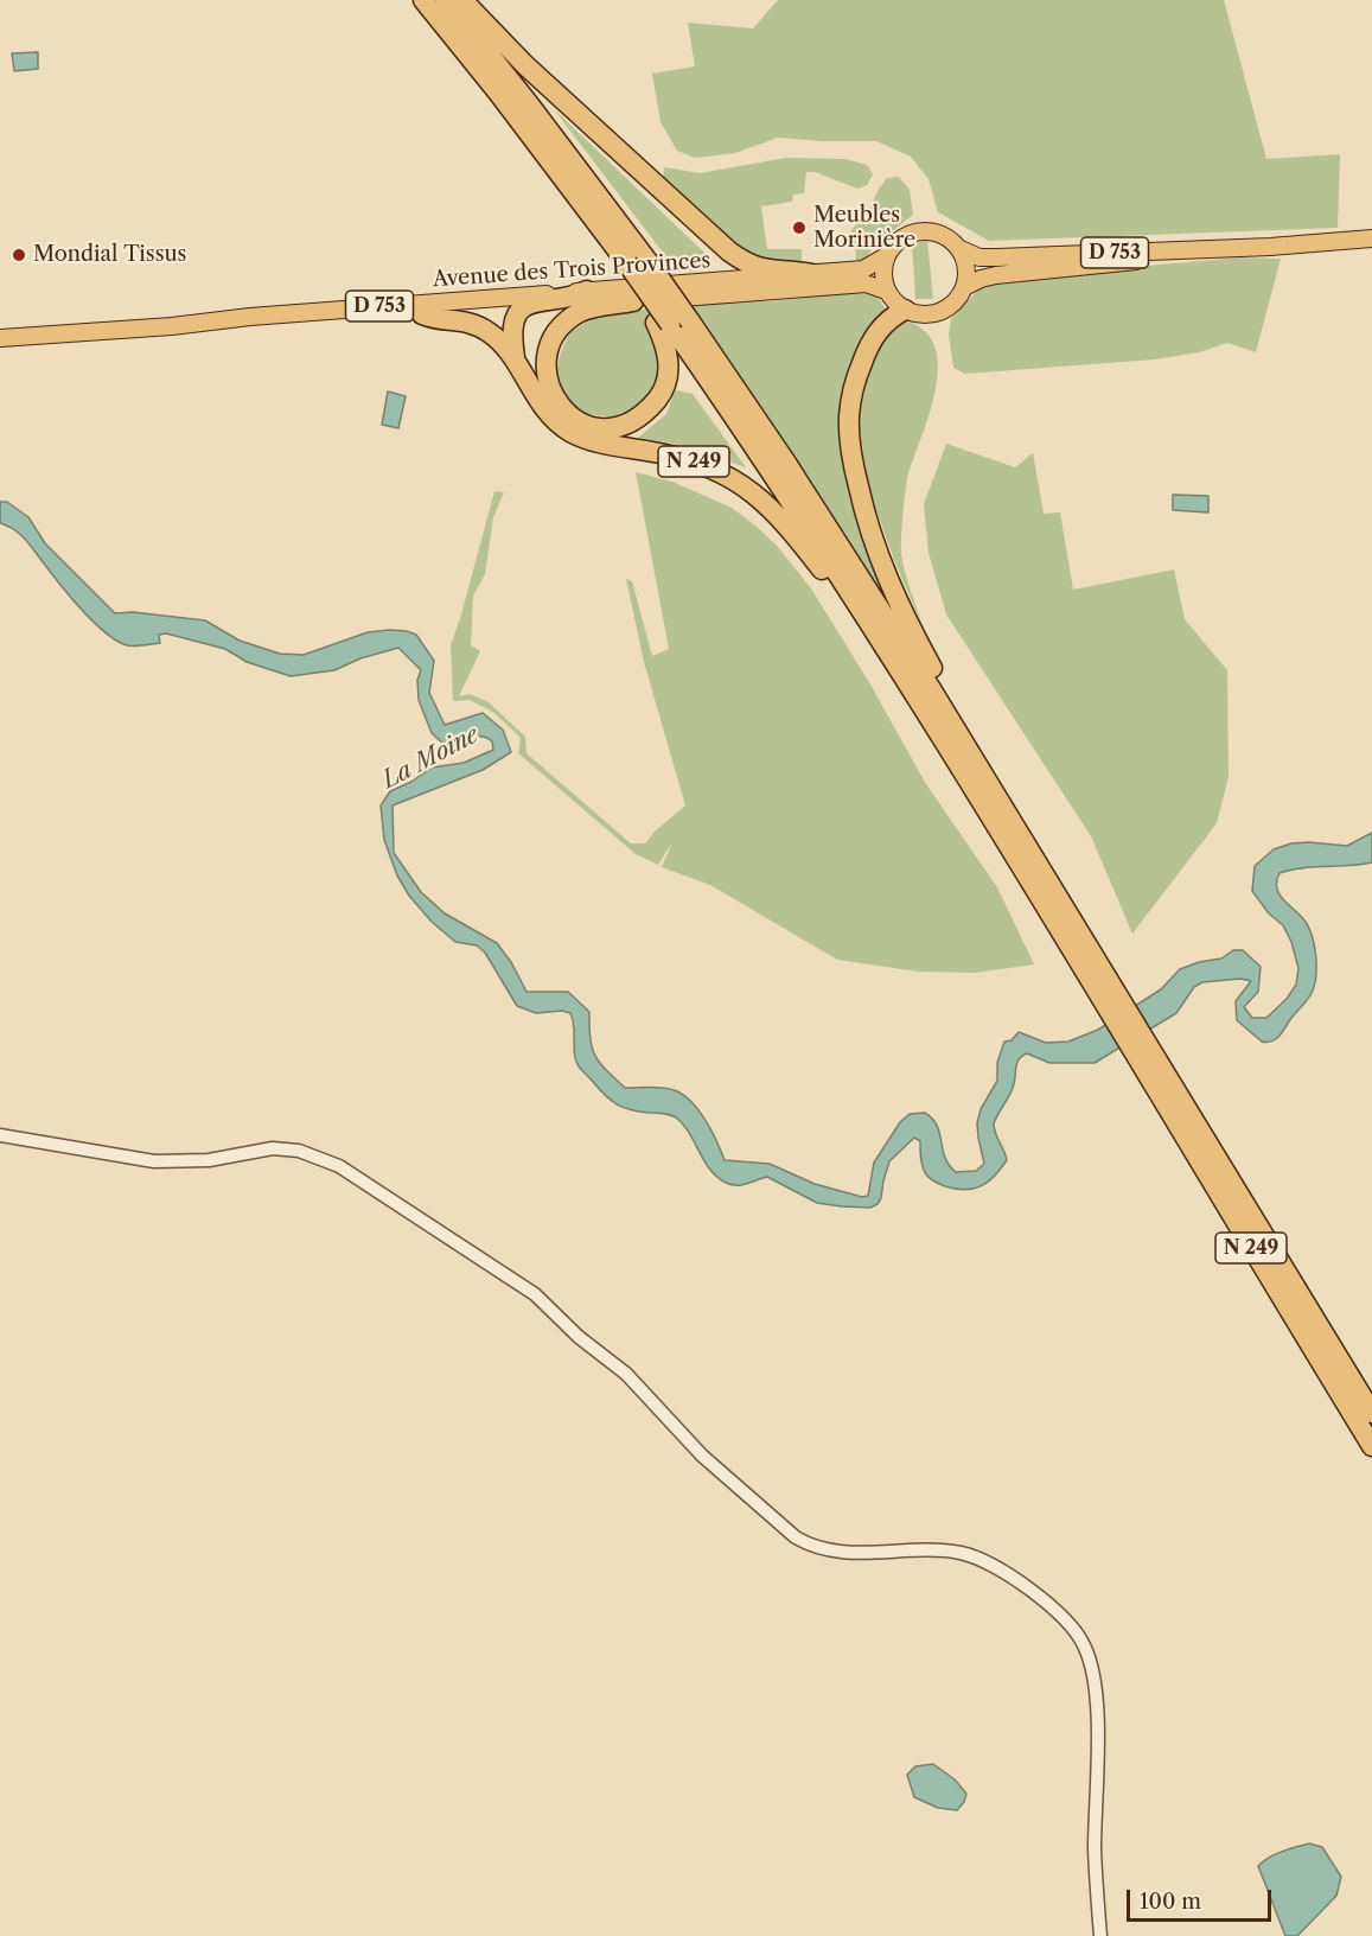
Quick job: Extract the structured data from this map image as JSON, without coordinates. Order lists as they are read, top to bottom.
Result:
{
  "streets": {
    "highway": ["N 249"],
    "main road": ["D 753", "Avenue des Trois Provinces"]
  },
  "crossings": [
    ["D 753", "Avenue des Trois Provinces"],
    ["D 753", "N 249"],
    ["Avenue des Trois Provinces", "N 249"]
  ],
  "water": ["La Moine"],
  "places": ["Meubles Morinière", "Mondial Tissus"],
  "scale_bar": "100 m"
}
